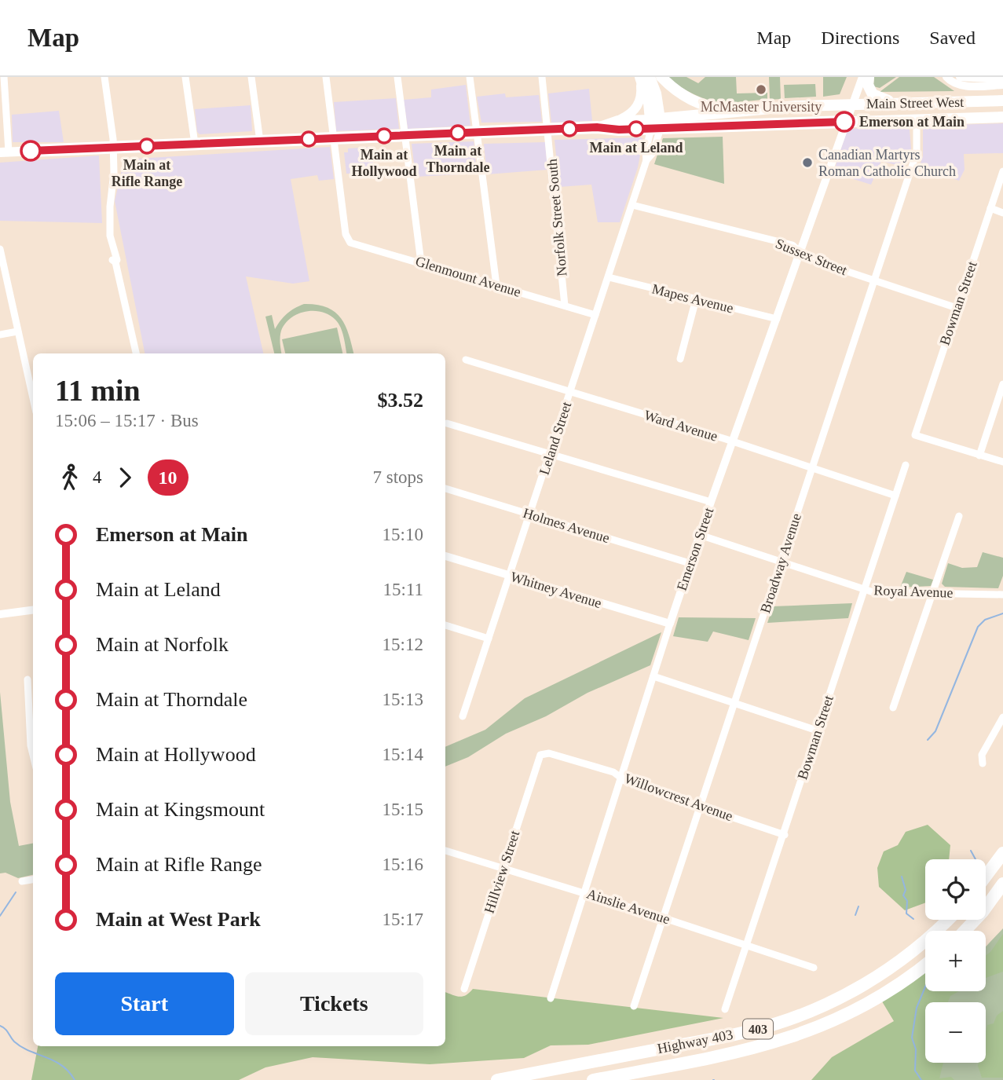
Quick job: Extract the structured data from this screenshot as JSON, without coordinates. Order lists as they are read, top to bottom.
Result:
{
  "streets": {
    "highway": ["403", "Highway 403"],
    "main road": ["Main Street West"],
    "street": [
      "Norfolk Street South",
      "Sussex Street",
      "Glenmount Avenue",
      "Mapes Avenue",
      "Bowman Street",
      "Ward Avenue",
      "Leland Street",
      "Holmes Avenue",
      "Emerson Street",
      "Broadway Avenue",
      "Whitney Avenue",
      "Royal Avenue",
      "Willowcrest Avenue",
      "Hillview Street",
      "Ainslie Avenue"
    ]
  },
  "crossings": [
    ["Main Street West", "Norfolk Street South"],
    ["Main Street West", "Glenmount Avenue"],
    ["Main Street West", "Leland Street"],
    ["Main Street West", "Emerson Street"],
    ["Main Street West", "Broadway Avenue"],
    ["Norfolk Street South", "Glenmount Avenue"],
    ["Sussex Street", "Bowman Street"],
    ["Sussex Street", "Leland Street"],
    ["Sussex Street", "Emerson Street"],
    ["Sussex Street", "Broadway Avenue"],
    ["Glenmount Avenue", "Leland Street"],
    ["Mapes Avenue", "Leland Street"],
    ["Mapes Avenue", "Emerson Street"],
    ["Bowman Street", "Ward Avenue"],
    ["Bowman Street", "Royal Avenue"],
    ["Bowman Street", "Willowcrest Avenue"],
    ["Bowman Street", "Ainslie Avenue"],
    ["Ward Avenue", "Leland Street"],
    ["Ward Avenue", "Emerson Street"],
    ["Ward Avenue", "Broadway Avenue"],
    ["Leland Street", "Holmes Avenue"],
    ["Leland Street", "Whitney Avenue"],
    ["Holmes Avenue", "Emerson Street"],
    ["Emerson Street", "Whitney Avenue"],
    ["Emerson Street", "Royal Avenue"],
    ["Emerson Street", "Willowcrest Avenue"],
    ["Emerson Street", "Ainslie Avenue"],
    ["Broadway Avenue", "Royal Avenue"],
    ["Broadway Avenue", "Willowcrest Avenue"],
    ["Broadway Avenue", "Ainslie Avenue"],
    ["Willowcrest Avenue", "Hillview Street"],
    ["Hillview Street", "Ainslie Avenue"]
  ],
  "places": [
    "McMaster University",
    "Emerson at Main",
    "Main at Leland",
    "Main at Thorndale",
    "Main at Hollywood",
    "Main at Rifle Range",
    "Canadian Martyrs Roman Catholic Church"
  ],
  "lines": ["bus line 10"],
  "page": {
    "header": "Map",
    "nav": ["Map", "Directions", "Saved"],
    "heading": ["11 min", "15:06 – 15:17 · Bus", "$3.52"],
    "legs": ["4", "10", "7 stops"],
    "list": [
      {
        "name": "Emerson at Main",
        "value": "15:10"
      },
      {
        "name": "Main at Leland",
        "value": "15:11"
      },
      {
        "name": "Main at Norfolk",
        "value": "15:12"
      },
      {
        "name": "Main at Thorndale",
        "value": "15:13"
      },
      {
        "name": "Main at Hollywood",
        "value": "15:14"
      },
      {
        "name": "Main at Kingsmount",
        "value": "15:15"
      },
      {
        "name": "Main at Rifle Range",
        "value": "15:16"
      },
      {
        "name": "Main at West Park",
        "value": "15:17"
      }
    ],
    "map_buttons": ["+", "−"],
    "buttons": ["Start", "Tickets"]
  }
}
